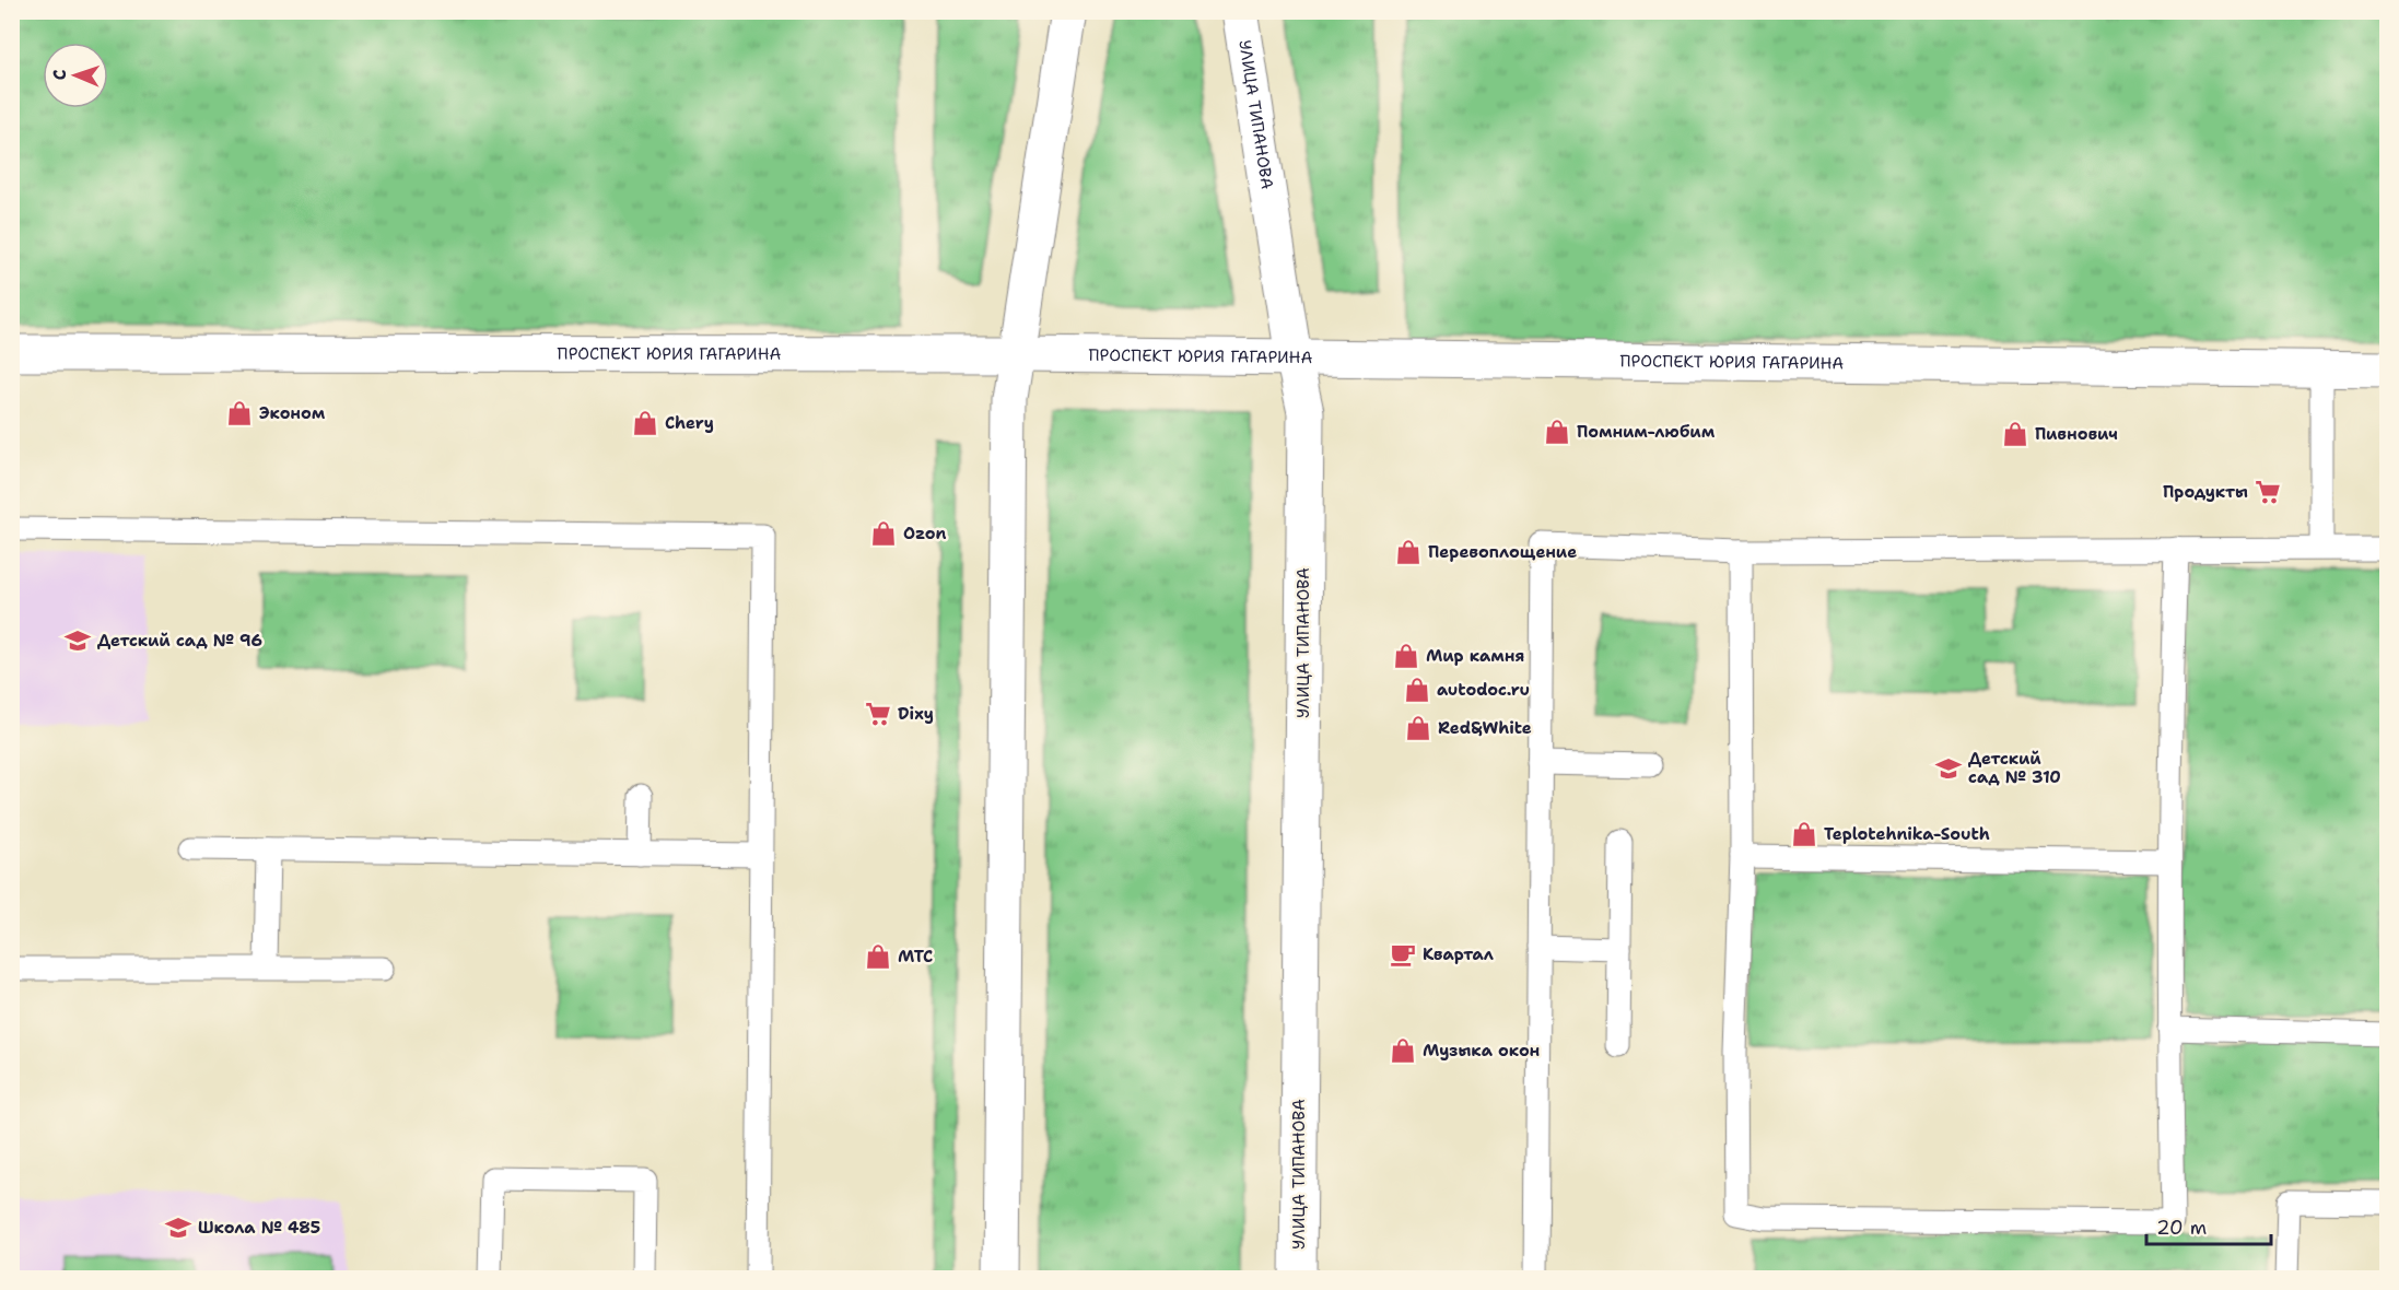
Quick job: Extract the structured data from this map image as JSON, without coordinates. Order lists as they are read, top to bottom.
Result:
{
  "streets": {
    "main road": ["УЛИЦА ТИПАНОВА", "ПРОСПЕКТ ЮРИЯ ГАГАРИНА"]
  },
  "crossings": [
    ["УЛИЦА ТИПАНОВА", "ПРОСПЕКТ ЮРИЯ ГАГАРИНА"]
  ],
  "places": {
    "shop": [
      "Эконом",
      "Chery",
      "Помним-любим",
      "Пивнович",
      "Ozon",
      "Перевоплощение",
      "Мир камня",
      "autodoc.ru",
      "Red&White",
      "Teplotehnika-South",
      "МТС",
      "Музыка окон"
    ],
    "supermarket": ["Продукты", "Dixy"],
    "school or university": ["Детский сад № 96", "Детский сад № 310", "Школа № 485"],
    "cafe": ["Квартал"]
  },
  "scale_bar": "20 m",
  "north": "left"
}
